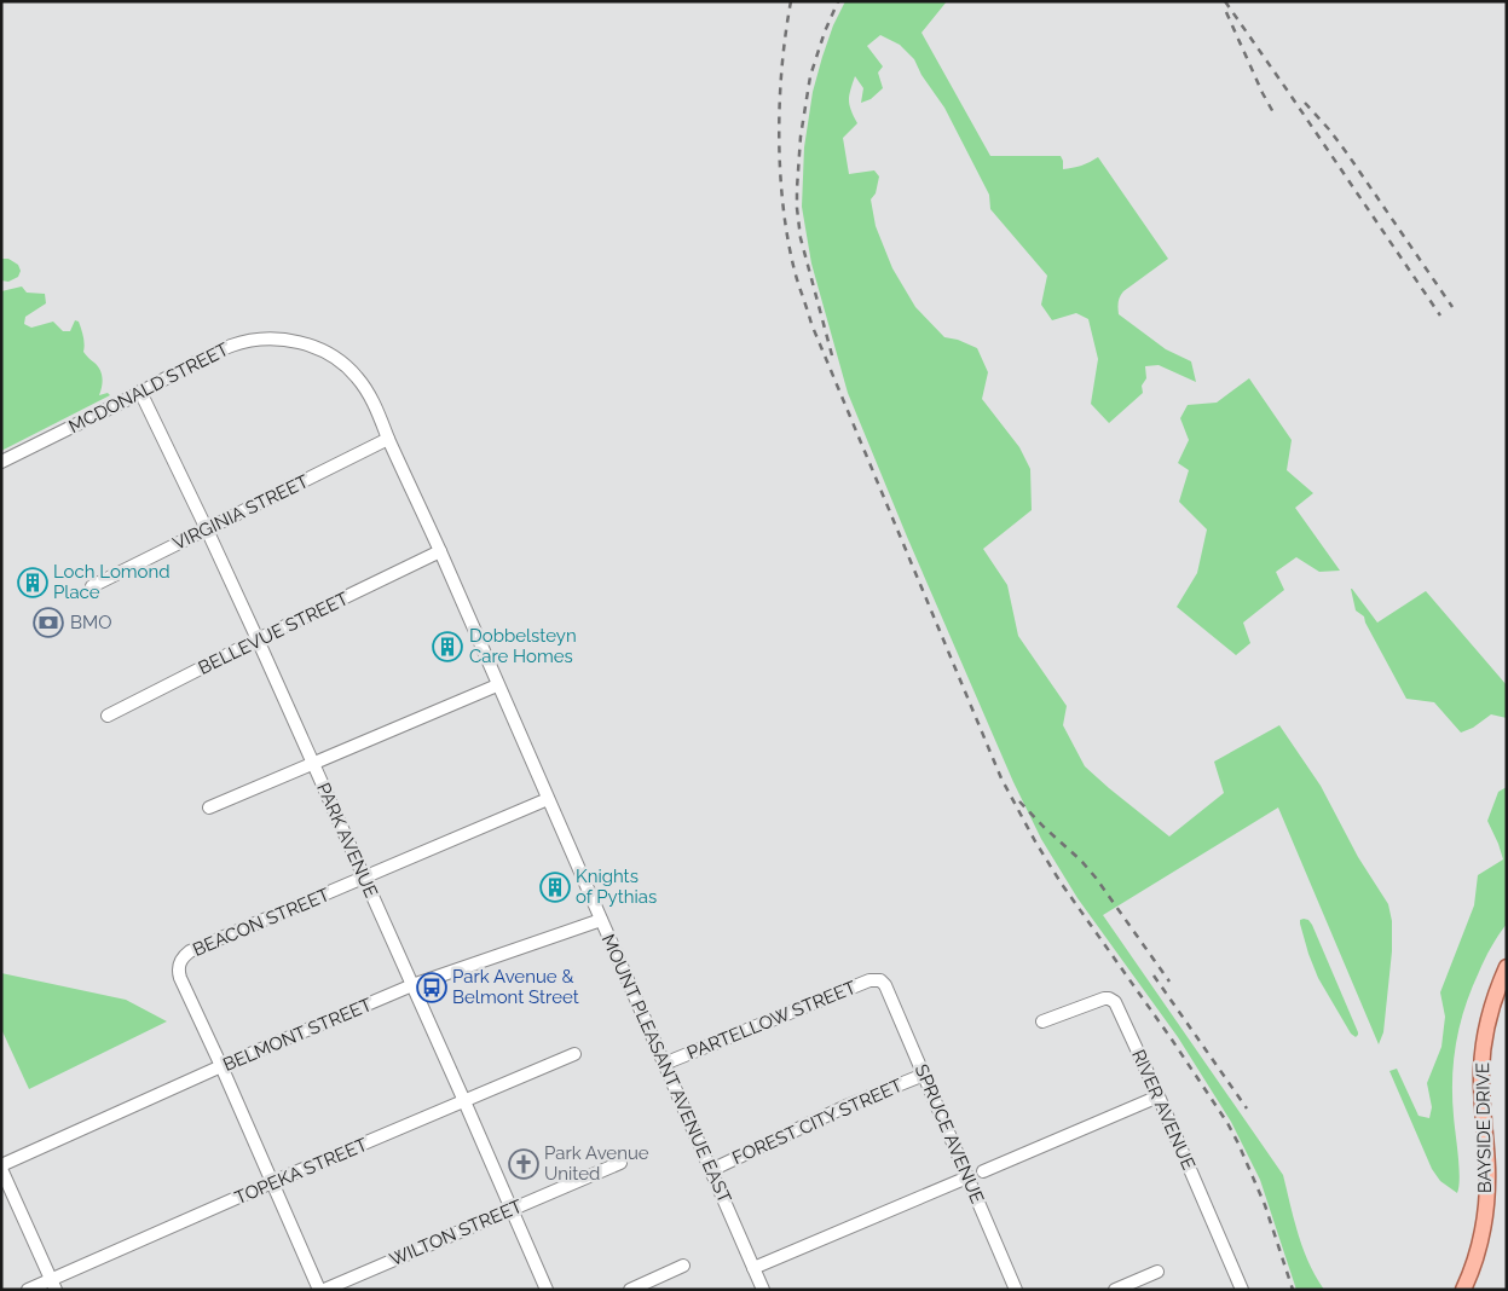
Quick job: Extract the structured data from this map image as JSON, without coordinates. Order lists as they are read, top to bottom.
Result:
{
  "streets": {
    "main road": ["BAYSIDE DRIVE"],
    "street": [
      "MCDONALD STREET",
      "VIRGINIA STREET",
      "BELLEVUE STREET",
      "PARK AVENUE",
      "BEACON STREET",
      "PARTELLOW STREET",
      "BELMONT STREET",
      "MOUNT PLEASANT AVENUE EAST",
      "RIVER AVENUE",
      "FOREST CITY STREET",
      "SPRUCE AVENUE",
      "TOPEKA STREET",
      "WILTON STREET"
    ]
  },
  "crossings": [
    ["MCDONALD STREET", "PARK AVENUE"],
    ["MCDONALD STREET", "MOUNT PLEASANT AVENUE EAST"],
    ["VIRGINIA STREET", "PARK AVENUE"],
    ["VIRGINIA STREET", "MOUNT PLEASANT AVENUE EAST"],
    ["BELLEVUE STREET", "PARK AVENUE"],
    ["BELLEVUE STREET", "MOUNT PLEASANT AVENUE EAST"],
    ["PARK AVENUE", "BEACON STREET"],
    ["PARK AVENUE", "BELMONT STREET"],
    ["PARK AVENUE", "TOPEKA STREET"],
    ["PARK AVENUE", "WILTON STREET"],
    ["BEACON STREET", "BELMONT STREET"],
    ["BEACON STREET", "MOUNT PLEASANT AVENUE EAST"],
    ["PARTELLOW STREET", "MOUNT PLEASANT AVENUE EAST"],
    ["PARTELLOW STREET", "SPRUCE AVENUE"],
    ["BELMONT STREET", "MOUNT PLEASANT AVENUE EAST"],
    ["MOUNT PLEASANT AVENUE EAST", "FOREST CITY STREET"],
    ["FOREST CITY STREET", "SPRUCE AVENUE"]
  ],
  "places": {
    "building": ["Loch Lomond Place", "Dobbelsteyn Care Homes", "Knights of Pythias"],
    "bank": ["BMO"],
    "bus stop": ["Park Avenue & Belmont Street"],
    "church": ["Park Avenue United"]
  }
}
